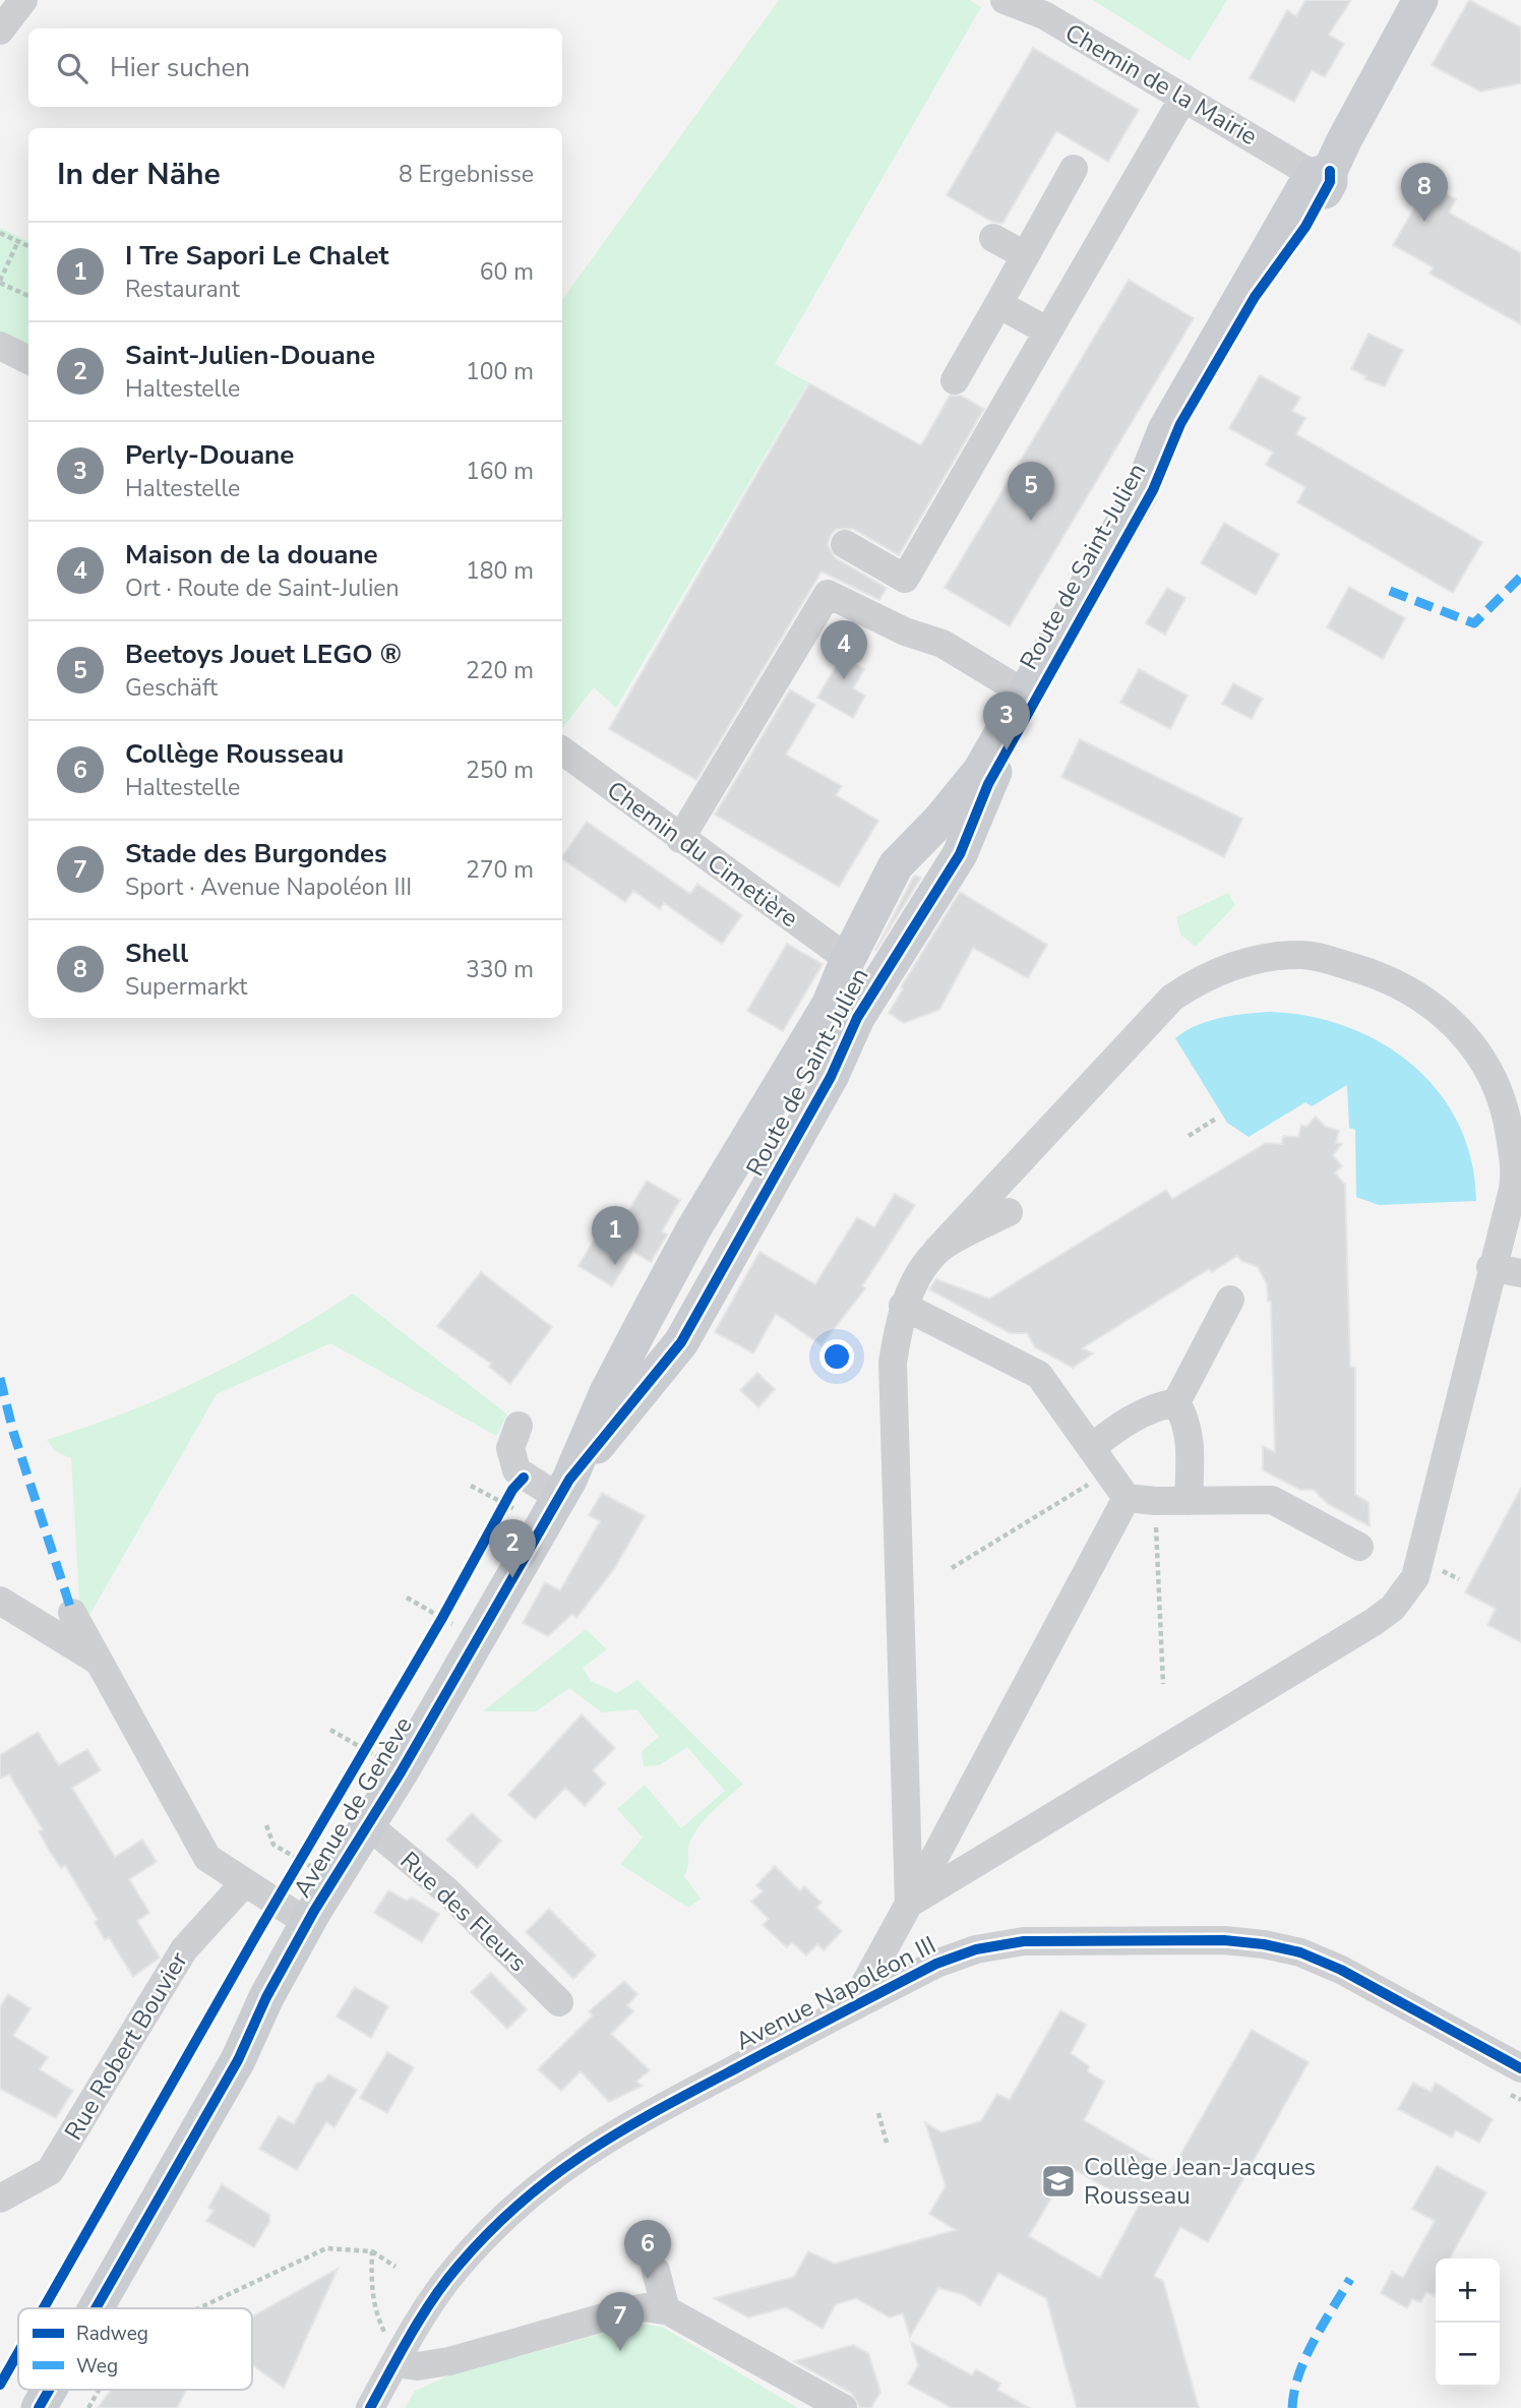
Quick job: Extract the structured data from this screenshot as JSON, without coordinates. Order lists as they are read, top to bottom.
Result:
{
  "streets": {
    "main road": ["Route de Saint-Julien", "Avenue de Genève"],
    "street": [
      "Chemin de la Mairie",
      "Chemin du Cimetière",
      "Rue des Fleurs",
      "Avenue Napoléon III",
      "Rue Robert Bouvier"
    ]
  },
  "crossings": [
    ["Chemin de la Mairie", "Route de Saint-Julien"],
    ["Route de Saint-Julien", "Chemin du Cimetière"],
    ["Route de Saint-Julien", "Avenue de Genève"],
    ["Avenue de Genève", "Rue des Fleurs"]
  ],
  "places": {
    "school or university": ["Collège Jean-Jacques Rousseau"]
  },
  "legend": ["Radweg", "Weg"],
  "page": {
    "search": "Hier suchen",
    "heading": ["In der Nähe", "8 Ergebnisse"],
    "pins": [
      "8",
      "5",
      "4",
      "3",
      "1",
      "2",
      "6",
      "7"
    ],
    "list": [
      {
        "mark": "1",
        "name": "I Tre Sapori Le Chalet",
        "note": "Restaurant",
        "value": "60 m"
      },
      {
        "mark": "2",
        "name": "Saint-Julien-Douane",
        "note": "Haltestelle",
        "value": "100 m"
      },
      {
        "mark": "3",
        "name": "Perly-Douane",
        "note": "Haltestelle",
        "value": "160 m"
      },
      {
        "mark": "4",
        "name": "Maison de la douane",
        "note": "Ort · Route de Saint-Julien",
        "value": "180 m"
      },
      {
        "mark": "5",
        "name": "Beetoys Jouet LEGO ®",
        "note": "Geschäft",
        "value": "220 m"
      },
      {
        "mark": "6",
        "name": "Collège Rousseau",
        "note": "Haltestelle",
        "value": "250 m"
      },
      {
        "mark": "7",
        "name": "Stade des Burgondes",
        "note": "Sport · Avenue Napoléon III",
        "value": "270 m"
      },
      {
        "mark": "8",
        "name": "Shell",
        "note": "Supermarkt",
        "value": "330 m"
      }
    ],
    "map_buttons": ["+", "−"]
  }
}
